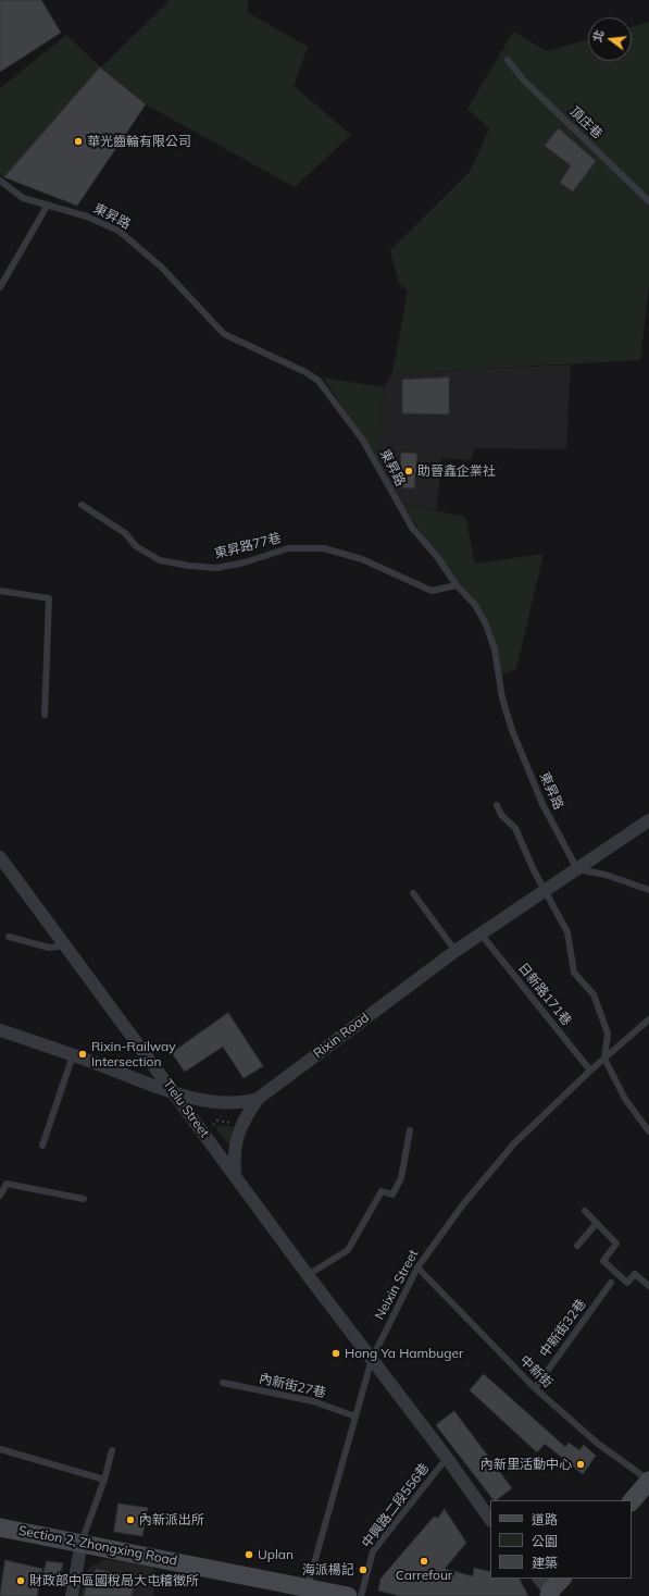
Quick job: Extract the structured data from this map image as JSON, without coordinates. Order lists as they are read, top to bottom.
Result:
{
  "streets": {
    "street": ["Rixin Road", "Tielu Street", "Section 2, Zhongxing Road"],
    "lane": [
      "頂庄巷",
      "東昇路",
      "東昇路77巷",
      "日新路171巷",
      "Neixin Street",
      "中新街32巷",
      "中新街",
      "內新街27巷",
      "中興路二段556巷"
    ]
  },
  "crossings": [
    ["東昇路", "東昇路77巷"],
    ["東昇路", "Rixin Road"],
    ["日新路171巷", "Rixin Road"],
    ["日新路171巷", "Neixin Street"],
    ["Rixin Road", "Tielu Street"],
    ["Tielu Street", "Neixin Street"],
    ["Tielu Street", "中興路二段556巷"],
    ["Neixin Street", "中新街"],
    ["Neixin Street", "內新街27巷"],
    ["Neixin Street", "Section 2, Zhongxing Road"],
    ["中新街32巷", "中新街"]
  ],
  "places": [
    "華光齒輪有限公司",
    "助晉鑫企業社",
    "Rixin-Railway Intersection",
    "Hong Ya Hambuger",
    "內新里活動中心",
    "內新派出所",
    "Uplan",
    "Carrefour",
    "海派楊記",
    "財政部中區國稅局大屯稽徵所"
  ],
  "legend": ["道路", "公園", "建築"],
  "north": "left"
}
